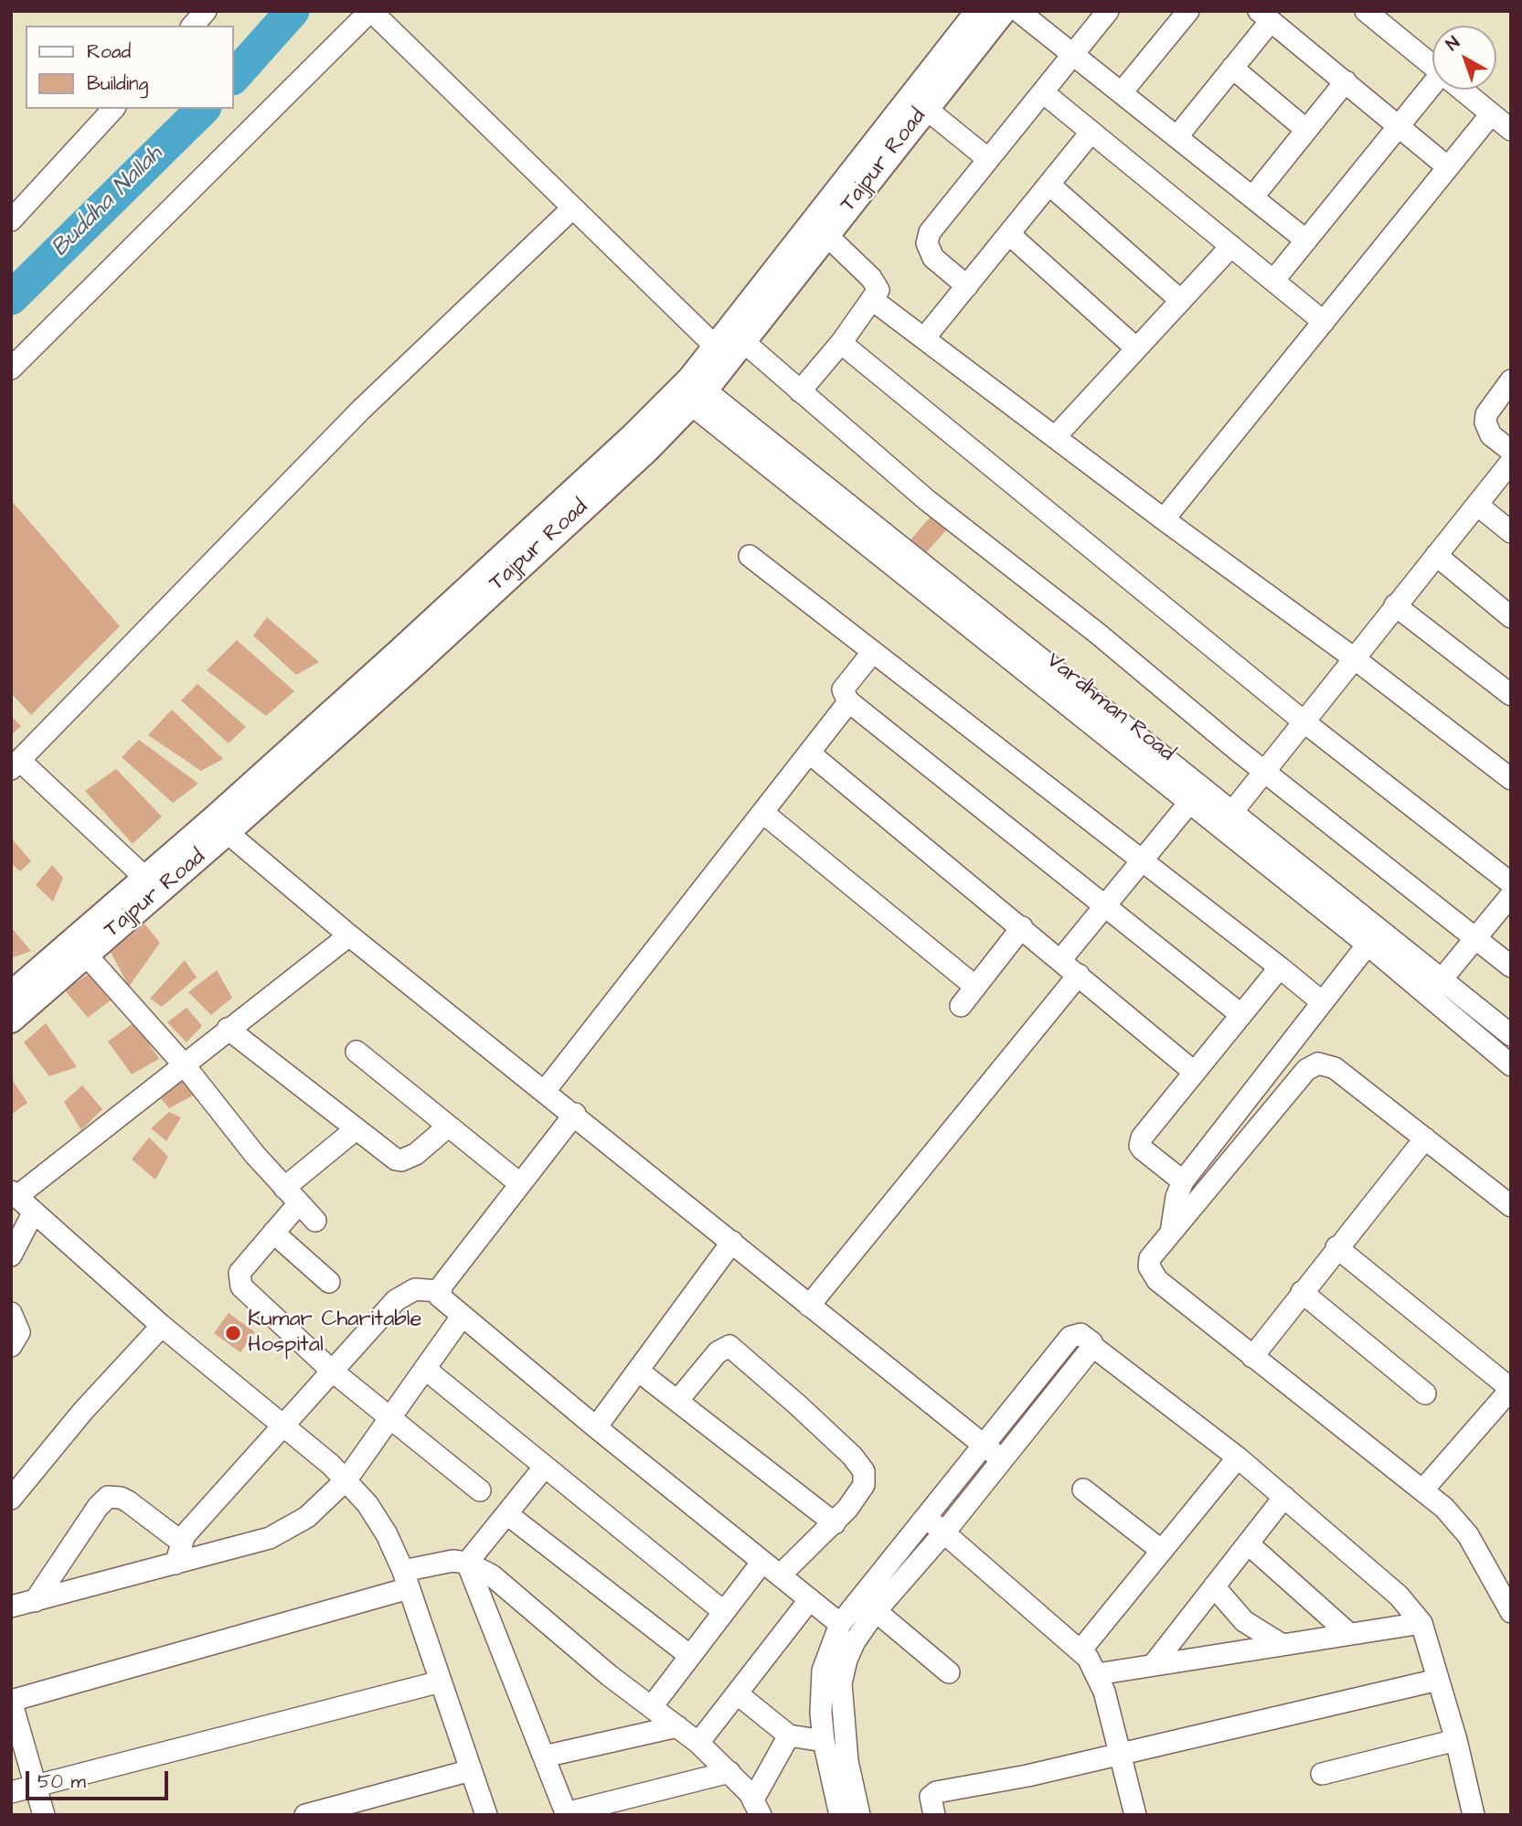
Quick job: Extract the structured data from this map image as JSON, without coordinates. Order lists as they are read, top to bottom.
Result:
{
  "streets": {
    "main road": ["Tajpur Road"],
    "street": ["Vardhman Road"]
  },
  "crossings": [
    ["Tajpur Road", "Vardhman Road"]
  ],
  "water": ["Buddha Nallah"],
  "places": ["Kumar Charitable Hospital"],
  "legend": ["Road", "Building"],
  "scale_bar": "50 m",
  "north": "top left"
}
